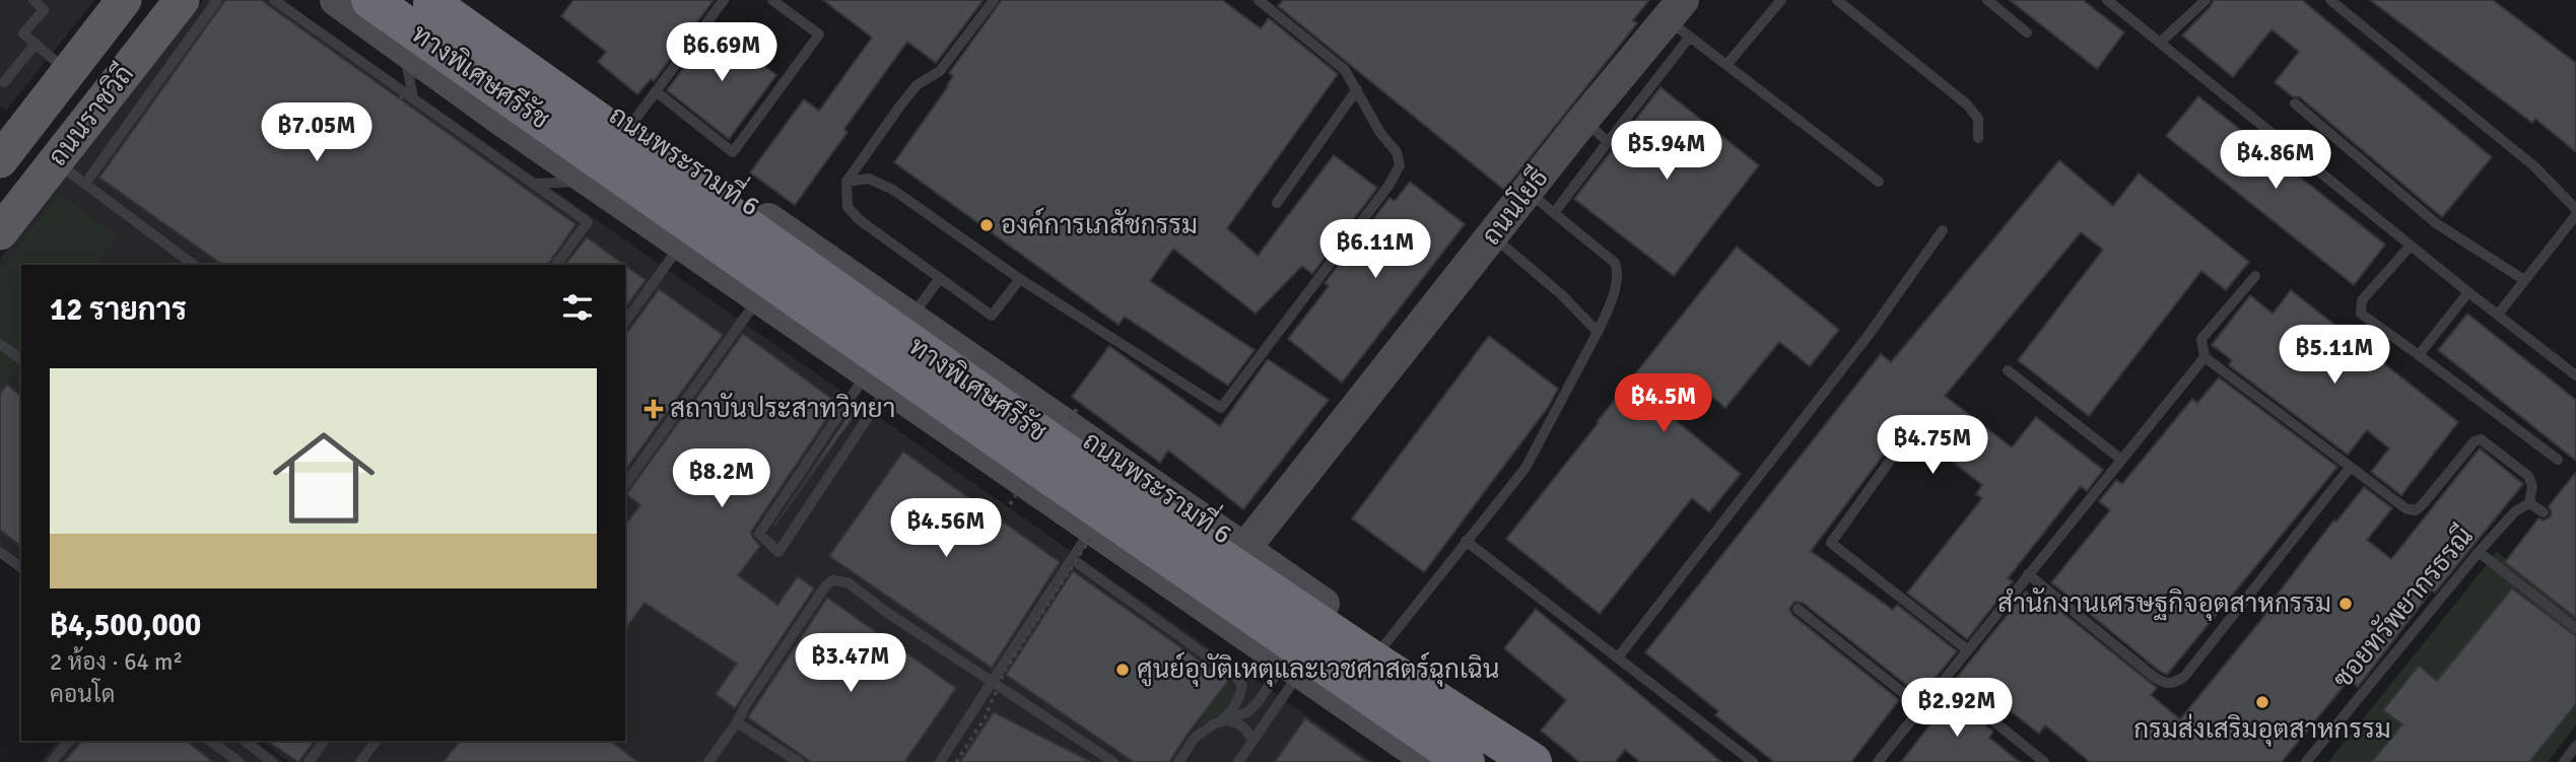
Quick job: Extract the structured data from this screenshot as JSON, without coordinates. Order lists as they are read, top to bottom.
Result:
{
  "streets": {
    "highway": ["ทางพิเศษศรีรัช"],
    "main road": ["ถนนราชวิถี", "ถนนพระรามที่ 6", "ถนนโยธี"],
    "lane": ["ซอยทรัพยากรธรณี"]
  },
  "crossings": [
    ["ทางพิเศษศรีรัช", "ถนนพระรามที่ 6"],
    ["ถนนพระรามที่ 6", "ถนนโยธี"]
  ],
  "places": {
    "other": [
      "องค์การเภสัชกรรม",
      "สำนักงานเศรษฐกิจอุตสาหกรรม",
      "ศูนย์อุบัติเหตุและเวชศาสตร์ฉุกเฉิน",
      "กรมส่งเสริมอุตสาหกรรม"
    ],
    "health": ["สถาบันประสาทวิทยา"]
  },
  "page": {
    "price": [
      "฿6.69M",
      "฿7.05M",
      "฿5.94M",
      "฿4.86M",
      "฿6.11M",
      "฿5.11M",
      "฿4.5M",
      "฿4.75M",
      "฿8.2M",
      "฿4.56M",
      "฿3.47M",
      "฿2.92M"
    ],
    "heading": "12 รายการ",
    "list": [
      {
        "name": "฿4,500,000",
        "note": "2 ห้อง · 64 m² · คอนโด"
      }
    ]
  }
}
